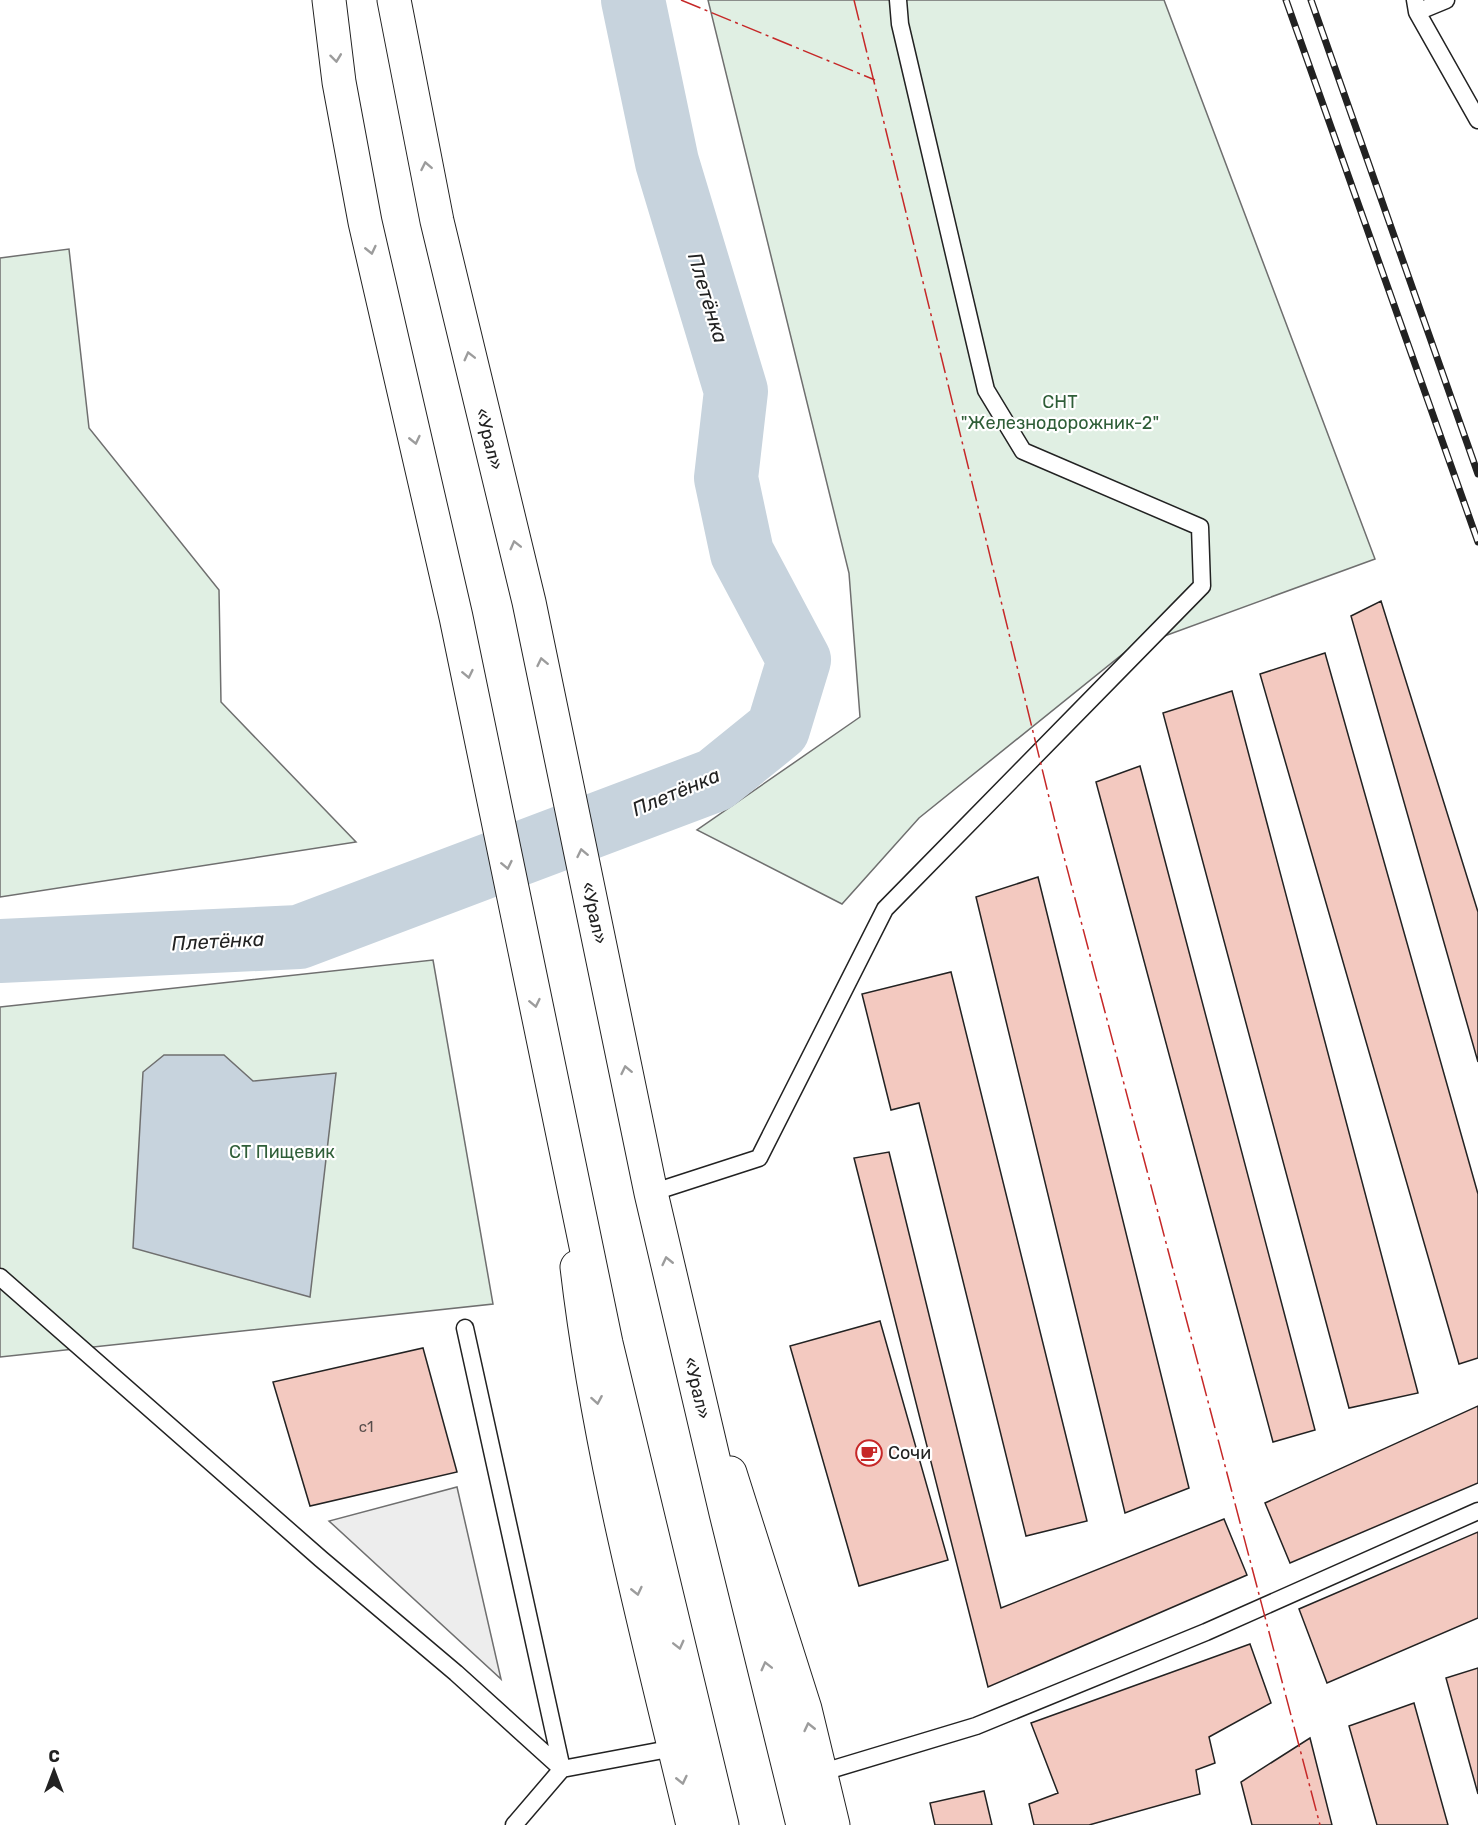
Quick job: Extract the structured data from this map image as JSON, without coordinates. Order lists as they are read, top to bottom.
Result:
{
  "streets": {
    "main road": ["«Урал»"]
  },
  "water": ["Плетёнка"],
  "parks": ["СНТ \"Железнодорожник-2\"", "СТ Пищевик"],
  "places": {
    "cafe": ["Сочи"]
  },
  "house_numbers": ["с1"],
  "north": "top"
}
